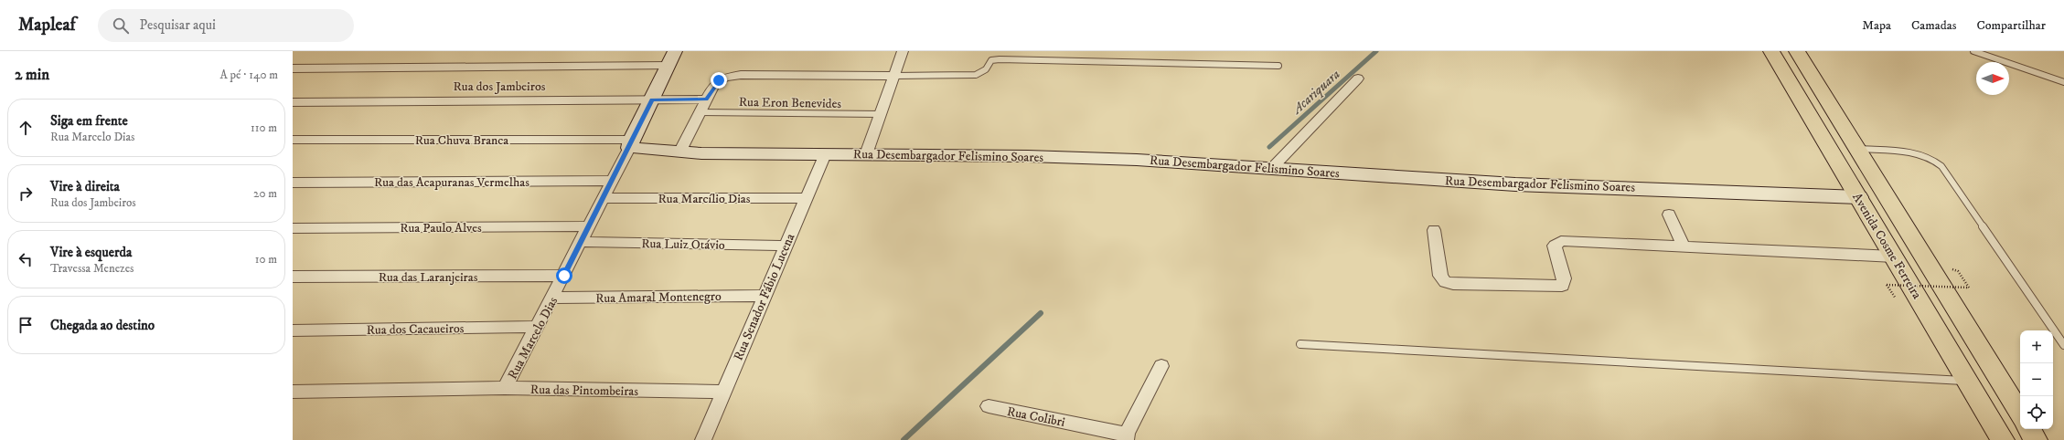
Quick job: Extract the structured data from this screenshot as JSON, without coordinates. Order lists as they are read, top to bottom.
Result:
{
  "streets": {
    "main road": ["Avenida Cosme Ferreira"],
    "street": [
      "Rua dos Jambeiros",
      "Rua Chuva Branca",
      "Rua Desembargador Felismino Soares",
      "Rua das Acapuranas Vermelhas",
      "Rua Marcílio Dias",
      "Rua Paulo Alves",
      "Rua Luiz Otávio",
      "Rua das Laranjeiras",
      "Rua Amaral Montenegro",
      "Rua Senador Fábio Lucena",
      "Rua dos Cacaueiros",
      "Rua Marcelo Dias",
      "Rua das Pintombeiras",
      "Rua Colibri"
    ],
    "lane": ["Rua Eron Benevides"]
  },
  "crossings": [
    ["Rua dos Jambeiros", "Rua Marcelo Dias"],
    ["Rua Chuva Branca", "Rua Desembargador Felismino Soares"],
    ["Rua Chuva Branca", "Rua Marcelo Dias"],
    ["Rua Desembargador Felismino Soares", "Avenida Cosme Ferreira"],
    ["Rua Desembargador Felismino Soares", "Rua Senador Fábio Lucena"],
    ["Rua Desembargador Felismino Soares", "Rua Marcelo Dias"],
    ["Rua das Acapuranas Vermelhas", "Rua Marcelo Dias"],
    ["Rua Marcílio Dias", "Rua Senador Fábio Lucena"],
    ["Rua Marcílio Dias", "Rua Marcelo Dias"],
    ["Rua Paulo Alves", "Rua Marcelo Dias"],
    ["Rua Luiz Otávio", "Rua Senador Fábio Lucena"],
    ["Rua Luiz Otávio", "Rua Marcelo Dias"],
    ["Rua das Laranjeiras", "Rua Marcelo Dias"],
    ["Rua Amaral Montenegro", "Rua Senador Fábio Lucena"],
    ["Rua Amaral Montenegro", "Rua Marcelo Dias"],
    ["Rua Senador Fábio Lucena", "Rua das Pintombeiras"],
    ["Rua dos Cacaueiros", "Rua Marcelo Dias"],
    ["Rua Marcelo Dias", "Rua das Pintombeiras"]
  ],
  "water": ["Acariquara"],
  "north": "right",
  "page": {
    "header": "Mapleaf",
    "search": "Pesquisar aqui",
    "nav": ["Mapa", "Camadas", "Compartilhar"],
    "heading": ["2 min", "A pé · 140 m"],
    "list": [
      ["Siga em frente", "Rua Marcelo Dias", "110 m"],
      ["Vire à direita", "Rua dos Jambeiros", "20 m"],
      ["Vire à esquerda", "Travessa Menezes", "10 m"],
      "Chegada ao destino"
    ],
    "map_buttons": ["+", "−"]
  }
}
